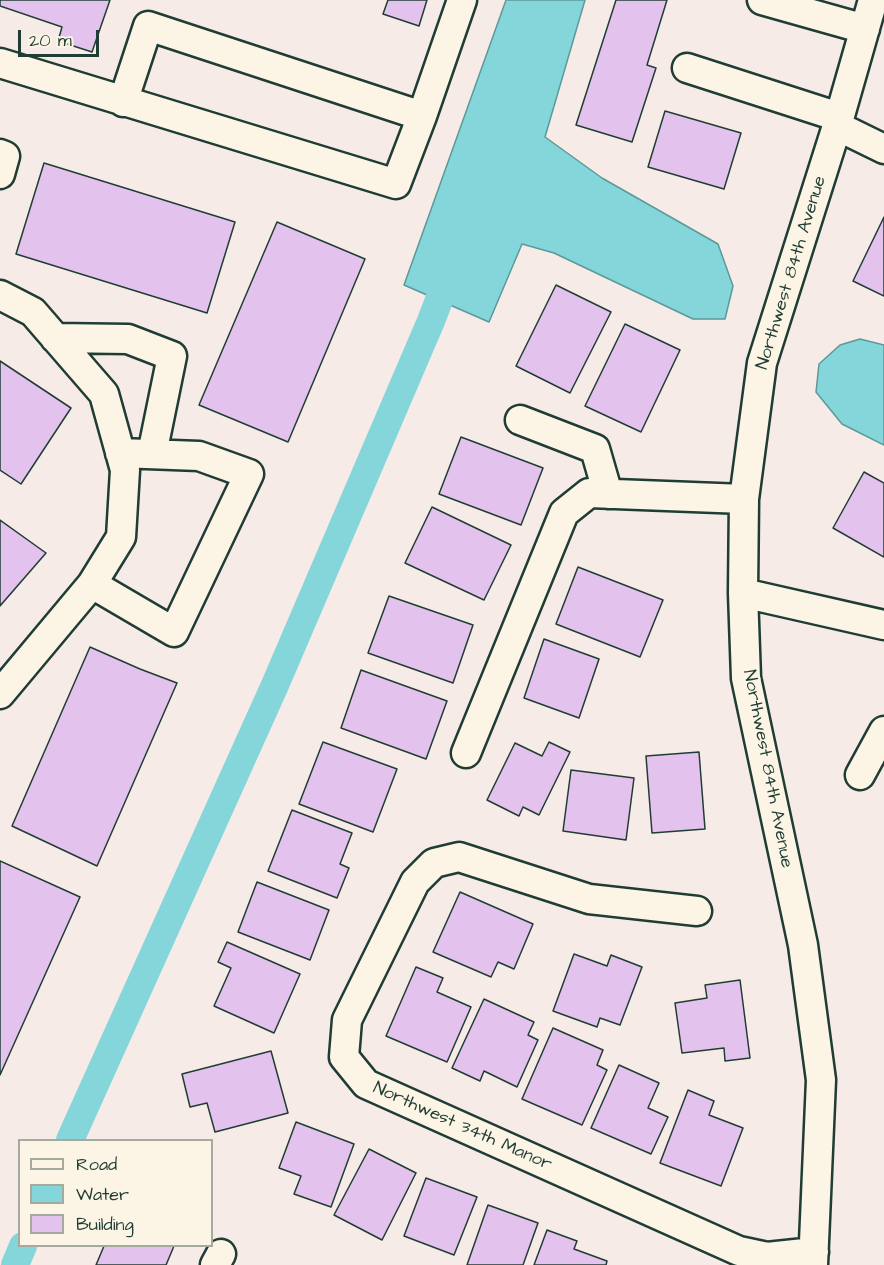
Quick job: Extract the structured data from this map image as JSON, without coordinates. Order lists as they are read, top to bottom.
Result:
{
  "streets": {
    "street": ["Northwest 84th Avenue", "Northwest 34th Manor"]
  },
  "crossings": [
    ["Northwest 84th Avenue", "Northwest 34th Manor"]
  ],
  "legend": ["Road", "Water", "Building"],
  "scale_bar": "20 m"
}
